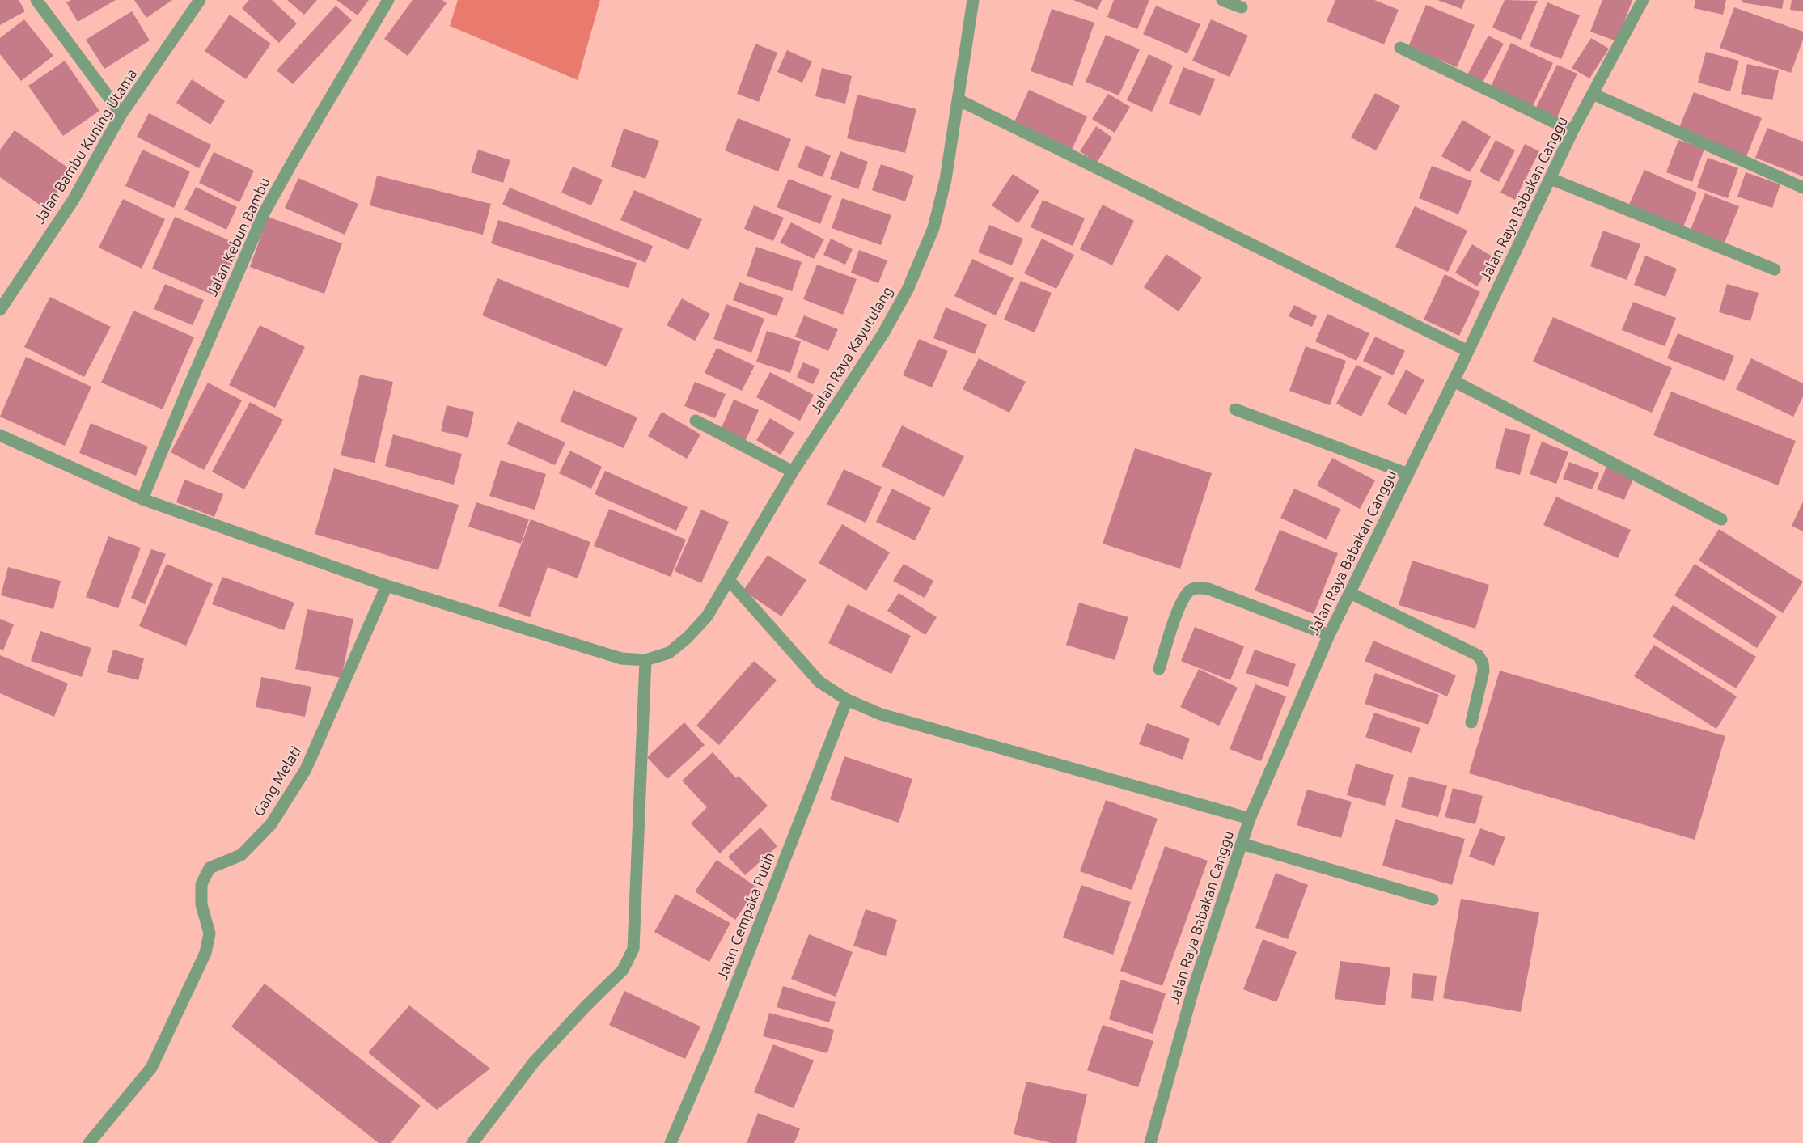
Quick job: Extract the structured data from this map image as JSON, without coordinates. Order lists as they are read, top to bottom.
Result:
{
  "streets": {
    "street": [
      "Jalan Bambu Kuning Utama",
      "Jalan Raya Babakan Canggu",
      "Jalan Kebun Bambu",
      "Jalan Raya Kayutulang",
      "Gang Melati",
      "Jalan Cempaka Putih"
    ]
  }
}
